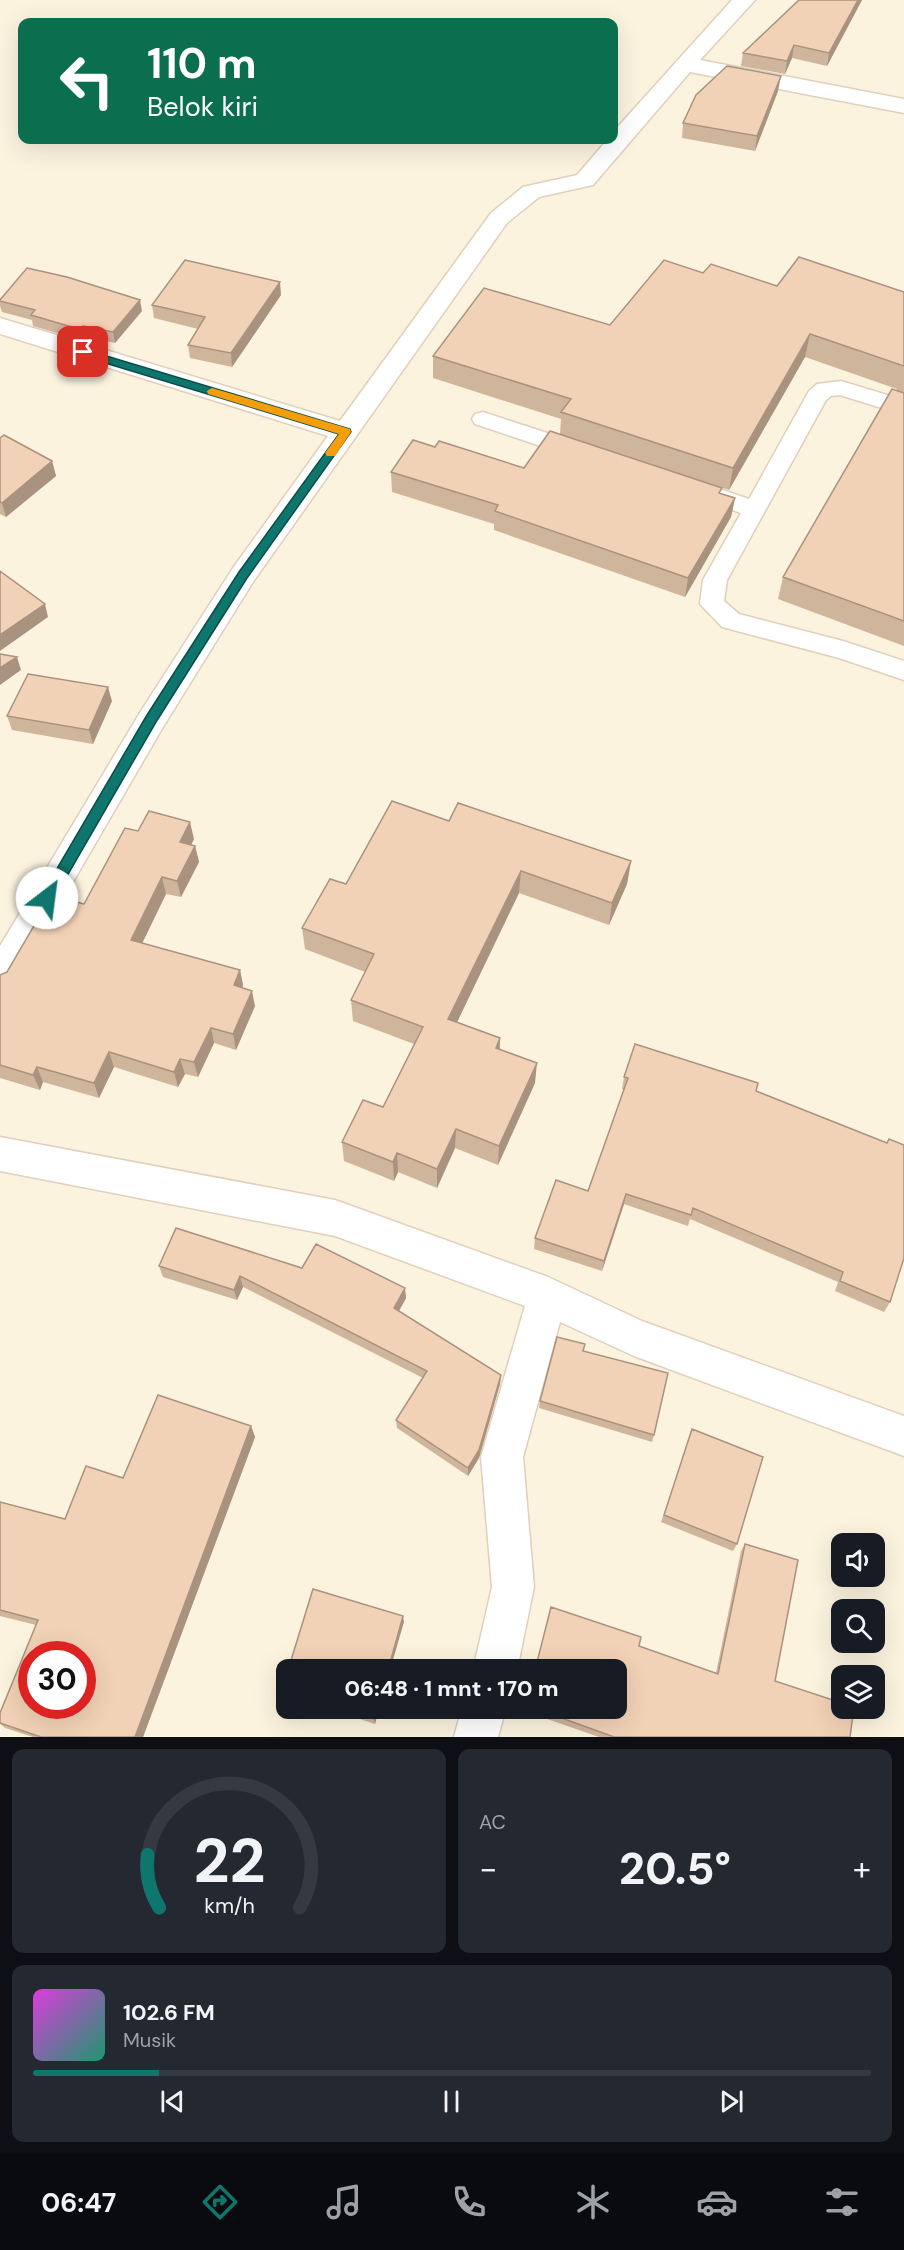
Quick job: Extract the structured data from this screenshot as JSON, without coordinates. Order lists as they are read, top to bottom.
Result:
{
  "page": {
    "turn": ["110 m", "Belok kiri"],
    "limit": "30",
    "trip": "06:48 · 1 mnt · 170 m",
    "tile": "AC",
    "heat": ["−", "20.5°", "+"],
    "song": ["102.6 FM", "Musik"],
    "tabs": "06:47",
    "gauge": ["22", "km/h"]
  }
}
